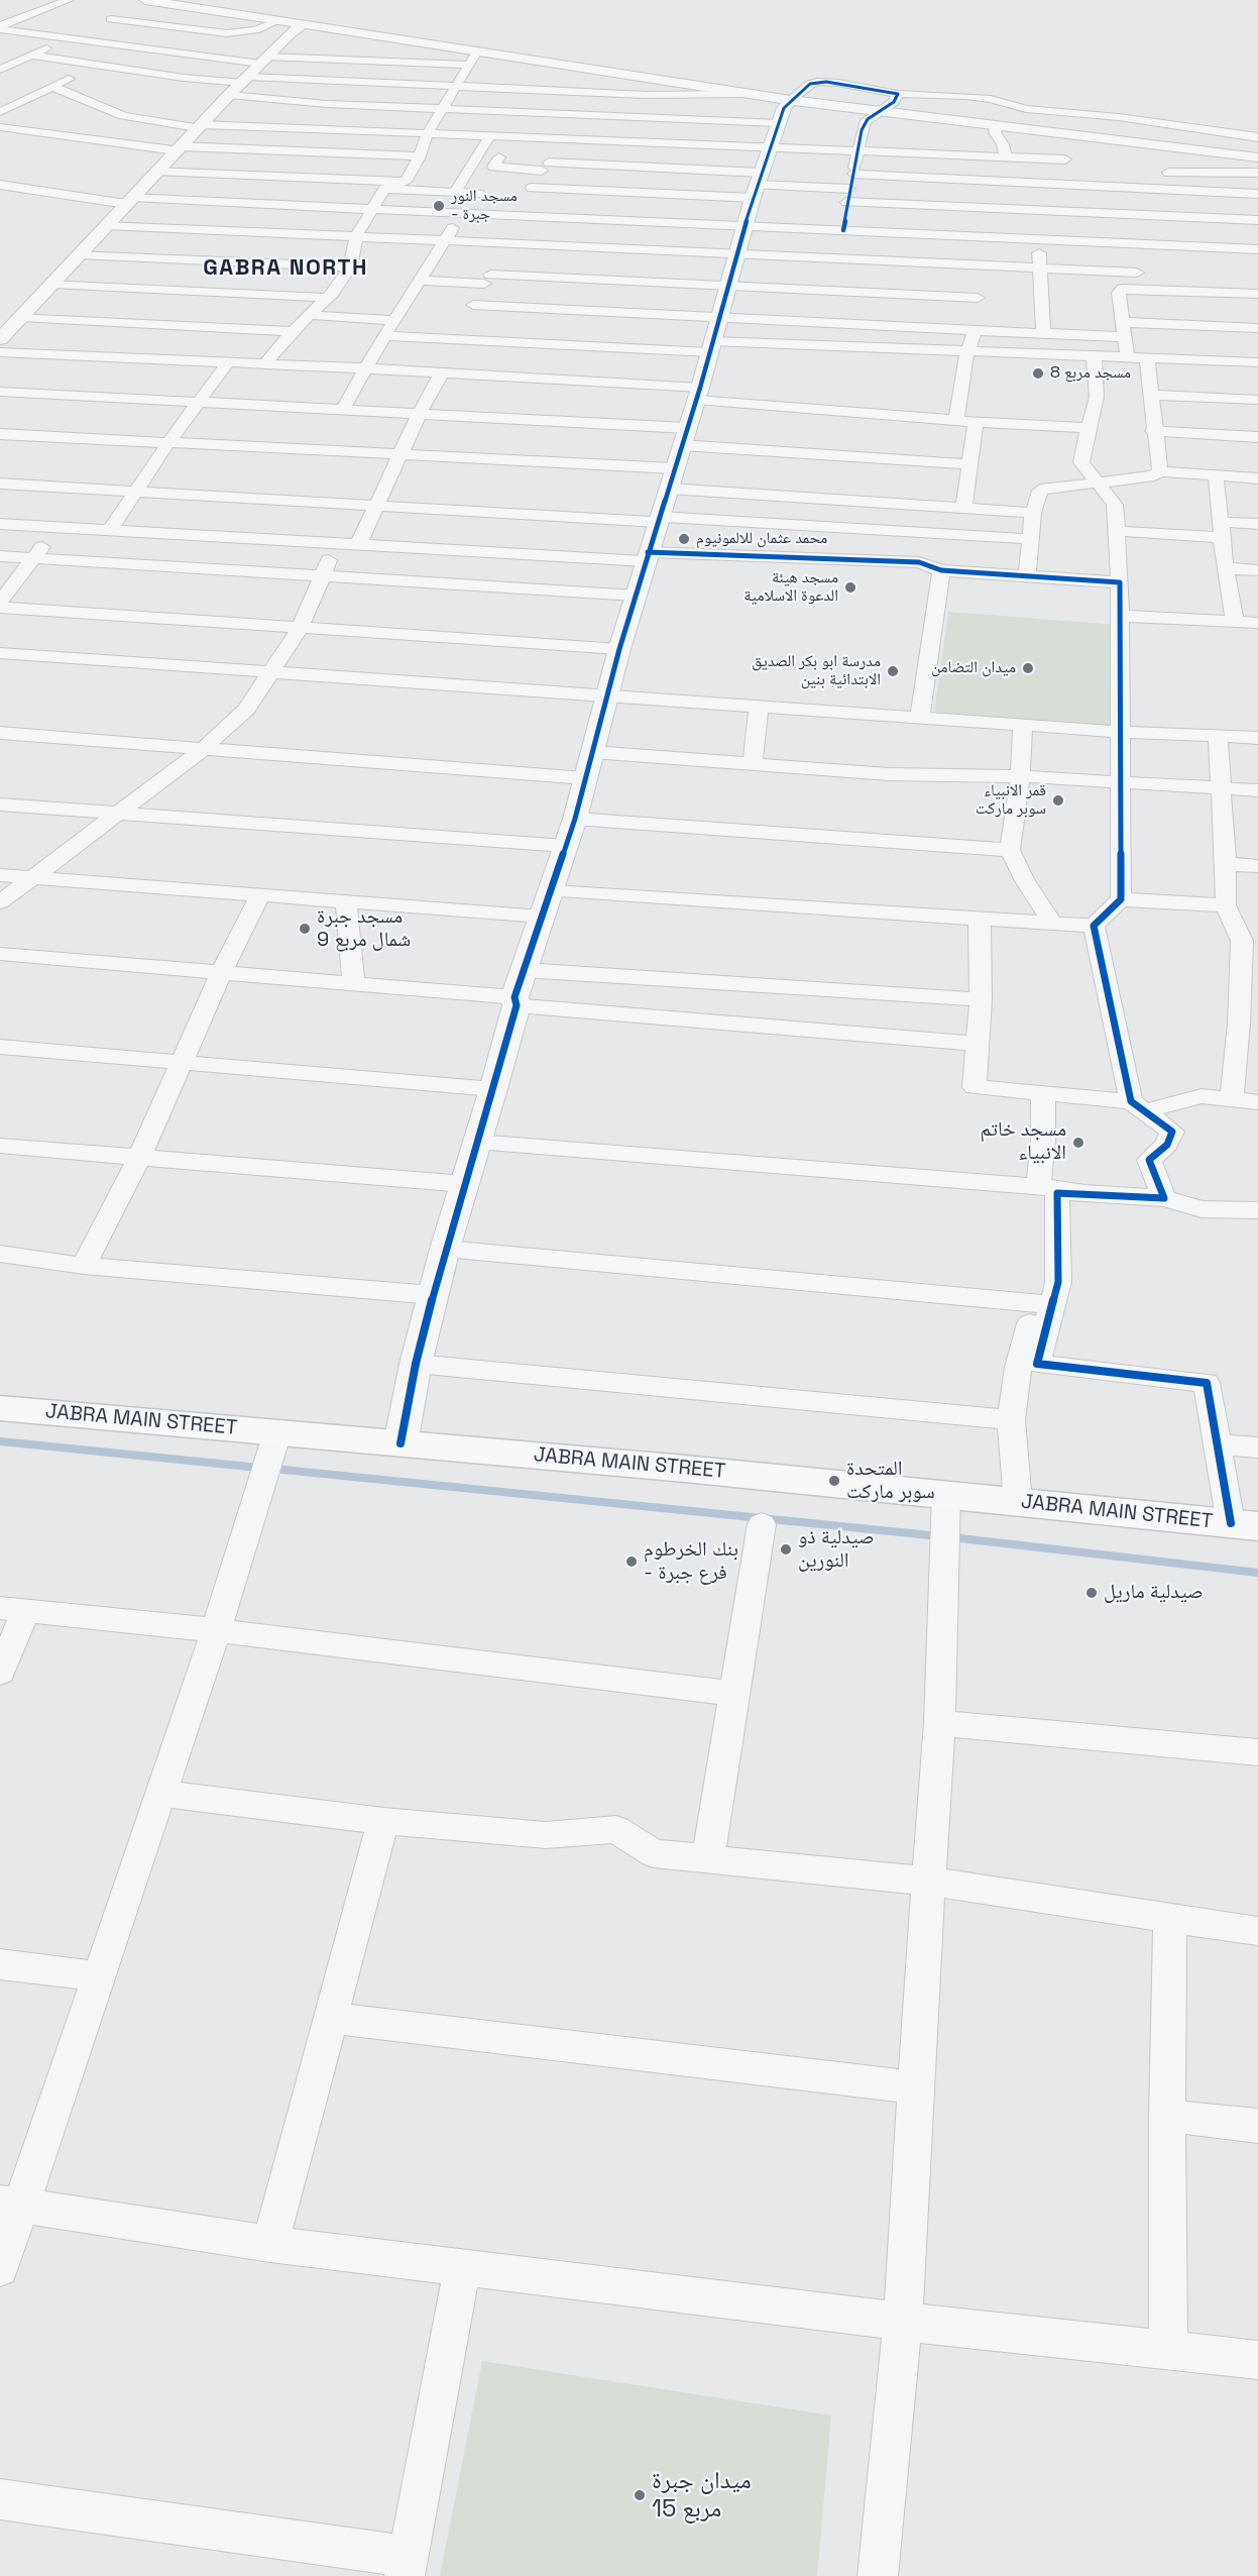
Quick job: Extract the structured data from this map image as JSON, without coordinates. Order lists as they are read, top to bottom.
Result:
{
  "streets": {
    "main road": ["JABRA MAIN STREET"]
  },
  "districts": ["GABRA NORTH"],
  "places": [
    "مسجد النور - جبرة",
    "مسجد مربع 8",
    "محمد عثمان للالمونيوم",
    "مسجد هيئة الدعوة الاسلامية",
    "ميدان التضامن",
    "مدرسة ابو بكر الصديق الابتدائية بنين",
    "قمر الانبياء سوبر ماركت",
    "مسجد جبرة شمال مربع 9",
    "مسجد خاتم الانبياء",
    "المتحدة سوبر ماركت",
    "صيدلية ذو النورين",
    "بنك الخرطوم - فرع جبرة",
    "صيدلية ماريل",
    "ميدان جبرة مربع 15"
  ]
}
